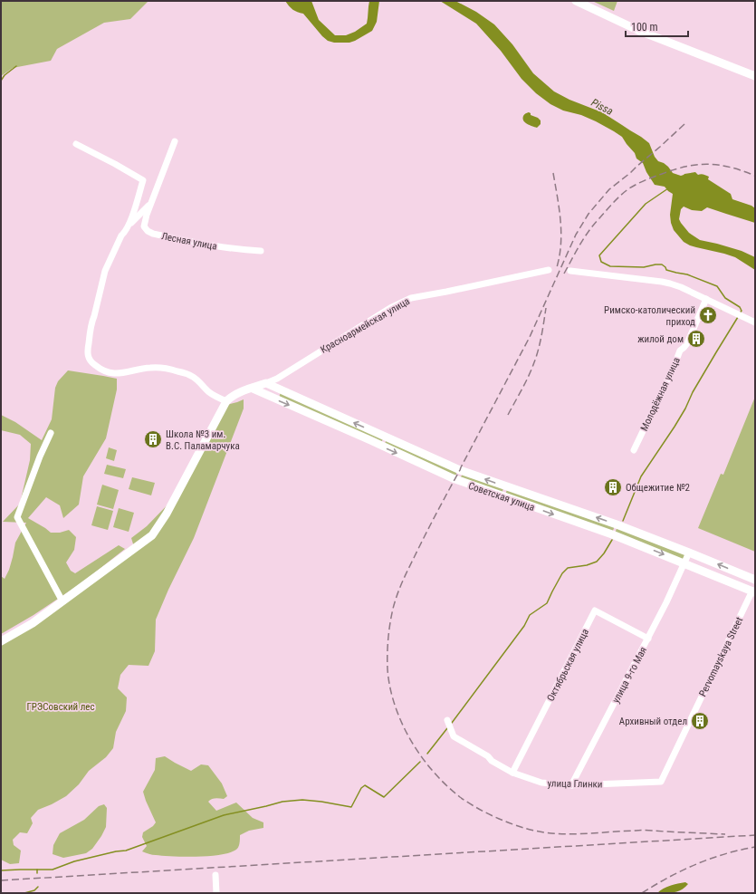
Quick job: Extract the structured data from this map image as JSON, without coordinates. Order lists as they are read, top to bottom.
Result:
{
  "streets": {
    "main road": ["Красноармейская улица", "Советская улица"],
    "street": [
      "Лесная улица",
      "Молодёжная улица",
      "Pervomayskaya Street",
      "Октябрьская улица",
      "улица 9-го Мая",
      "улица Глинки"
    ]
  },
  "crossings": [
    ["Красноармейская улица", "Советская улица"],
    ["Советская улица", "Pervomayskaya Street"],
    ["Советская улица", "улица 9-го Мая"],
    ["Pervomayskaya Street", "улица Глинки"],
    ["Октябрьская улица", "улица 9-го Мая"],
    ["Октябрьская улица", "улица Глинки"],
    ["улица 9-го Мая", "улица Глинки"]
  ],
  "water": ["Pissa"],
  "parks": ["ГРЭСовский лес"],
  "places": {
    "church": ["Римско-католический приход"],
    "building": [
      "жилой дом",
      "Школа №3 им. В.С. Паламарчука",
      "Общежитие №2",
      "Архивный отдел"
    ]
  },
  "scale_bar": "100 m"
}
